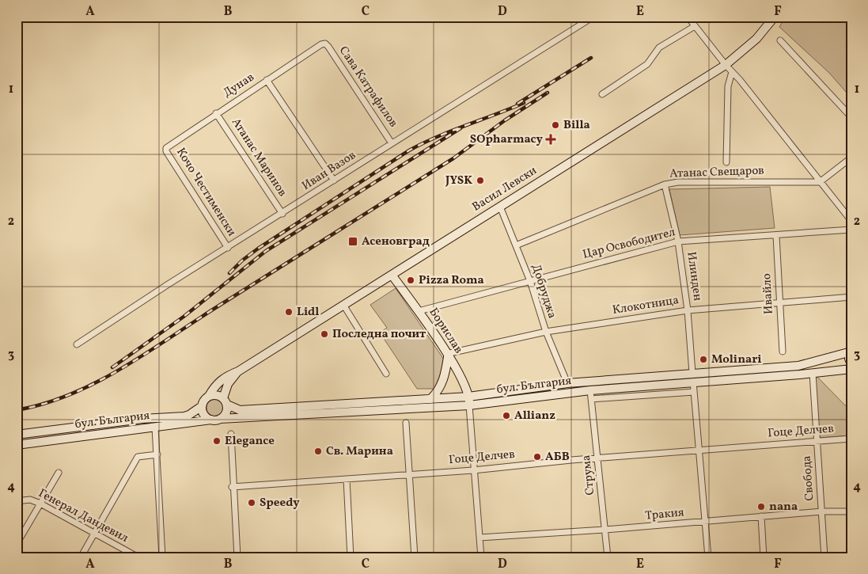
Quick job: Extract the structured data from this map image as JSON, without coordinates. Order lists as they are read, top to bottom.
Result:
{
  "streets": {
    "main road": ["Васил Левски", "Борислав", "бул. България"],
    "street": [
      "Дунав",
      "Сава Катрафилов",
      "Атанас Маринов",
      "Иван Вазов",
      "Атанас Свещаров",
      "Кочо Честименски",
      "Цар Освободител",
      "Илинден",
      "Добруджа",
      "Ивайло",
      "Клокотница",
      "Гоце Делчев",
      "Струма",
      "Свобода",
      "Тракия",
      "Генерал Дандевил"
    ]
  },
  "crossings": [
    ["Дунав", "Сава Катрафилов"],
    ["Дунав", "Атанас Маринов"],
    ["Дунав", "Кочо Честименски"],
    ["Сава Катрафилов", "Иван Вазов"],
    ["Атанас Маринов", "Иван Вазов"],
    ["Иван Вазов", "Кочо Честименски"],
    ["Атанас Свещаров", "Илинден"],
    ["Атанас Свещаров", "Добруджа"],
    ["Васил Левски", "Добруджа"],
    ["Васил Левски", "Борислав"],
    ["Васил Левски", "бул. България"],
    ["Цар Освободител", "Илинден"],
    ["Цар Освободител", "Добруджа"],
    ["Цар Освободител", "Ивайло"],
    ["Цар Освободител", "Борислав"],
    ["Илинден", "Клокотница"],
    ["Илинден", "бул. България"],
    ["Илинден", "Гоце Делчев"],
    ["Илинден", "Тракия"],
    ["Добруджа", "Клокотница"],
    ["Добруджа", "бул. България"],
    ["Ивайло", "Клокотница"],
    ["Клокотница", "Борислав"],
    ["Борислав", "бул. България"],
    ["бул. България", "Струма"],
    ["бул. България", "Свобода"],
    ["Гоце Делчев", "Струма"],
    ["Гоце Делчев", "Свобода"],
    ["Струма", "Тракия"],
    ["Свобода", "Тракия"]
  ],
  "places": {
    "other": [
      "Billa",
      "JYSK",
      "Pizza Roma",
      "Lidl",
      "Последна почит",
      "Molinari",
      "Allianz",
      "Elegance",
      "Св. Марина",
      "АБВ",
      "Speedy",
      "nana"
    ],
    "health": ["SOpharmacy"],
    "transit": ["Асеновград"]
  },
  "grid": {
    "columns": [
      "A",
      "B",
      "C",
      "D",
      "E",
      "F"
    ],
    "rows": [
      "1",
      "2",
      "3",
      "4"
    ]
  }
}
